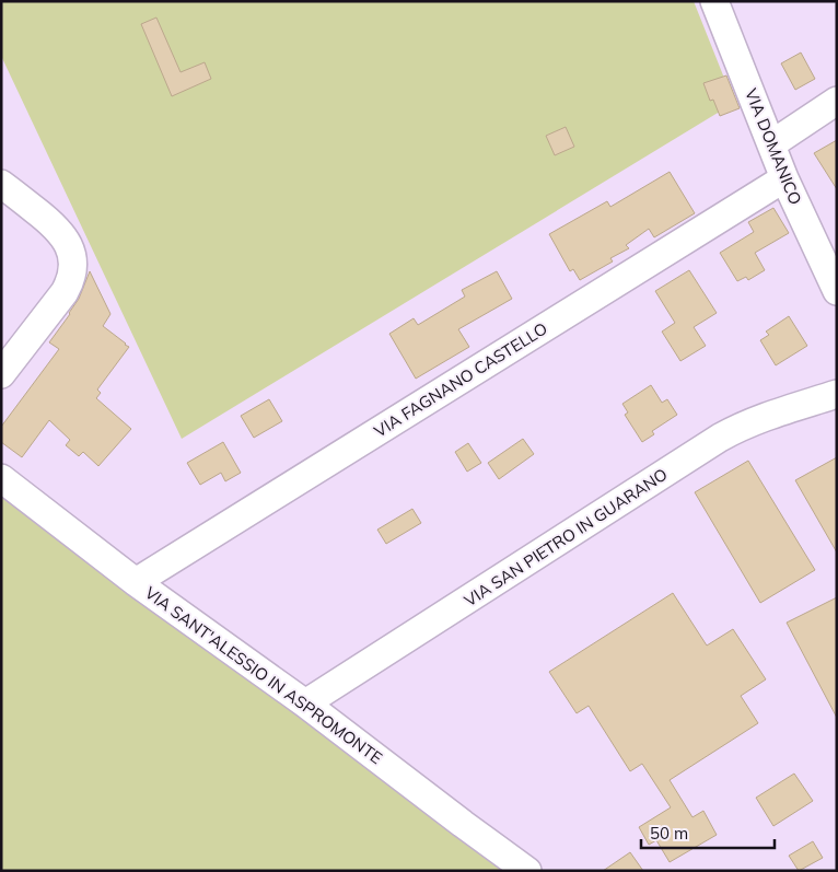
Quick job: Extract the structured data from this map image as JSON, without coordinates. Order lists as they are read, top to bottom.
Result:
{
  "streets": {
    "street": [
      "VIA DOMANICO",
      "VIA FAGNANO CASTELLO",
      "VIA SAN PIETRO IN GUARANO",
      "VIA SANT'ALESSIO IN ASPROMONTE"
    ]
  },
  "crossings": [
    ["VIA DOMANICO", "VIA FAGNANO CASTELLO"],
    ["VIA FAGNANO CASTELLO", "VIA SANT'ALESSIO IN ASPROMONTE"],
    ["VIA SAN PIETRO IN GUARANO", "VIA SANT'ALESSIO IN ASPROMONTE"]
  ],
  "scale_bar": "50 m"
}
